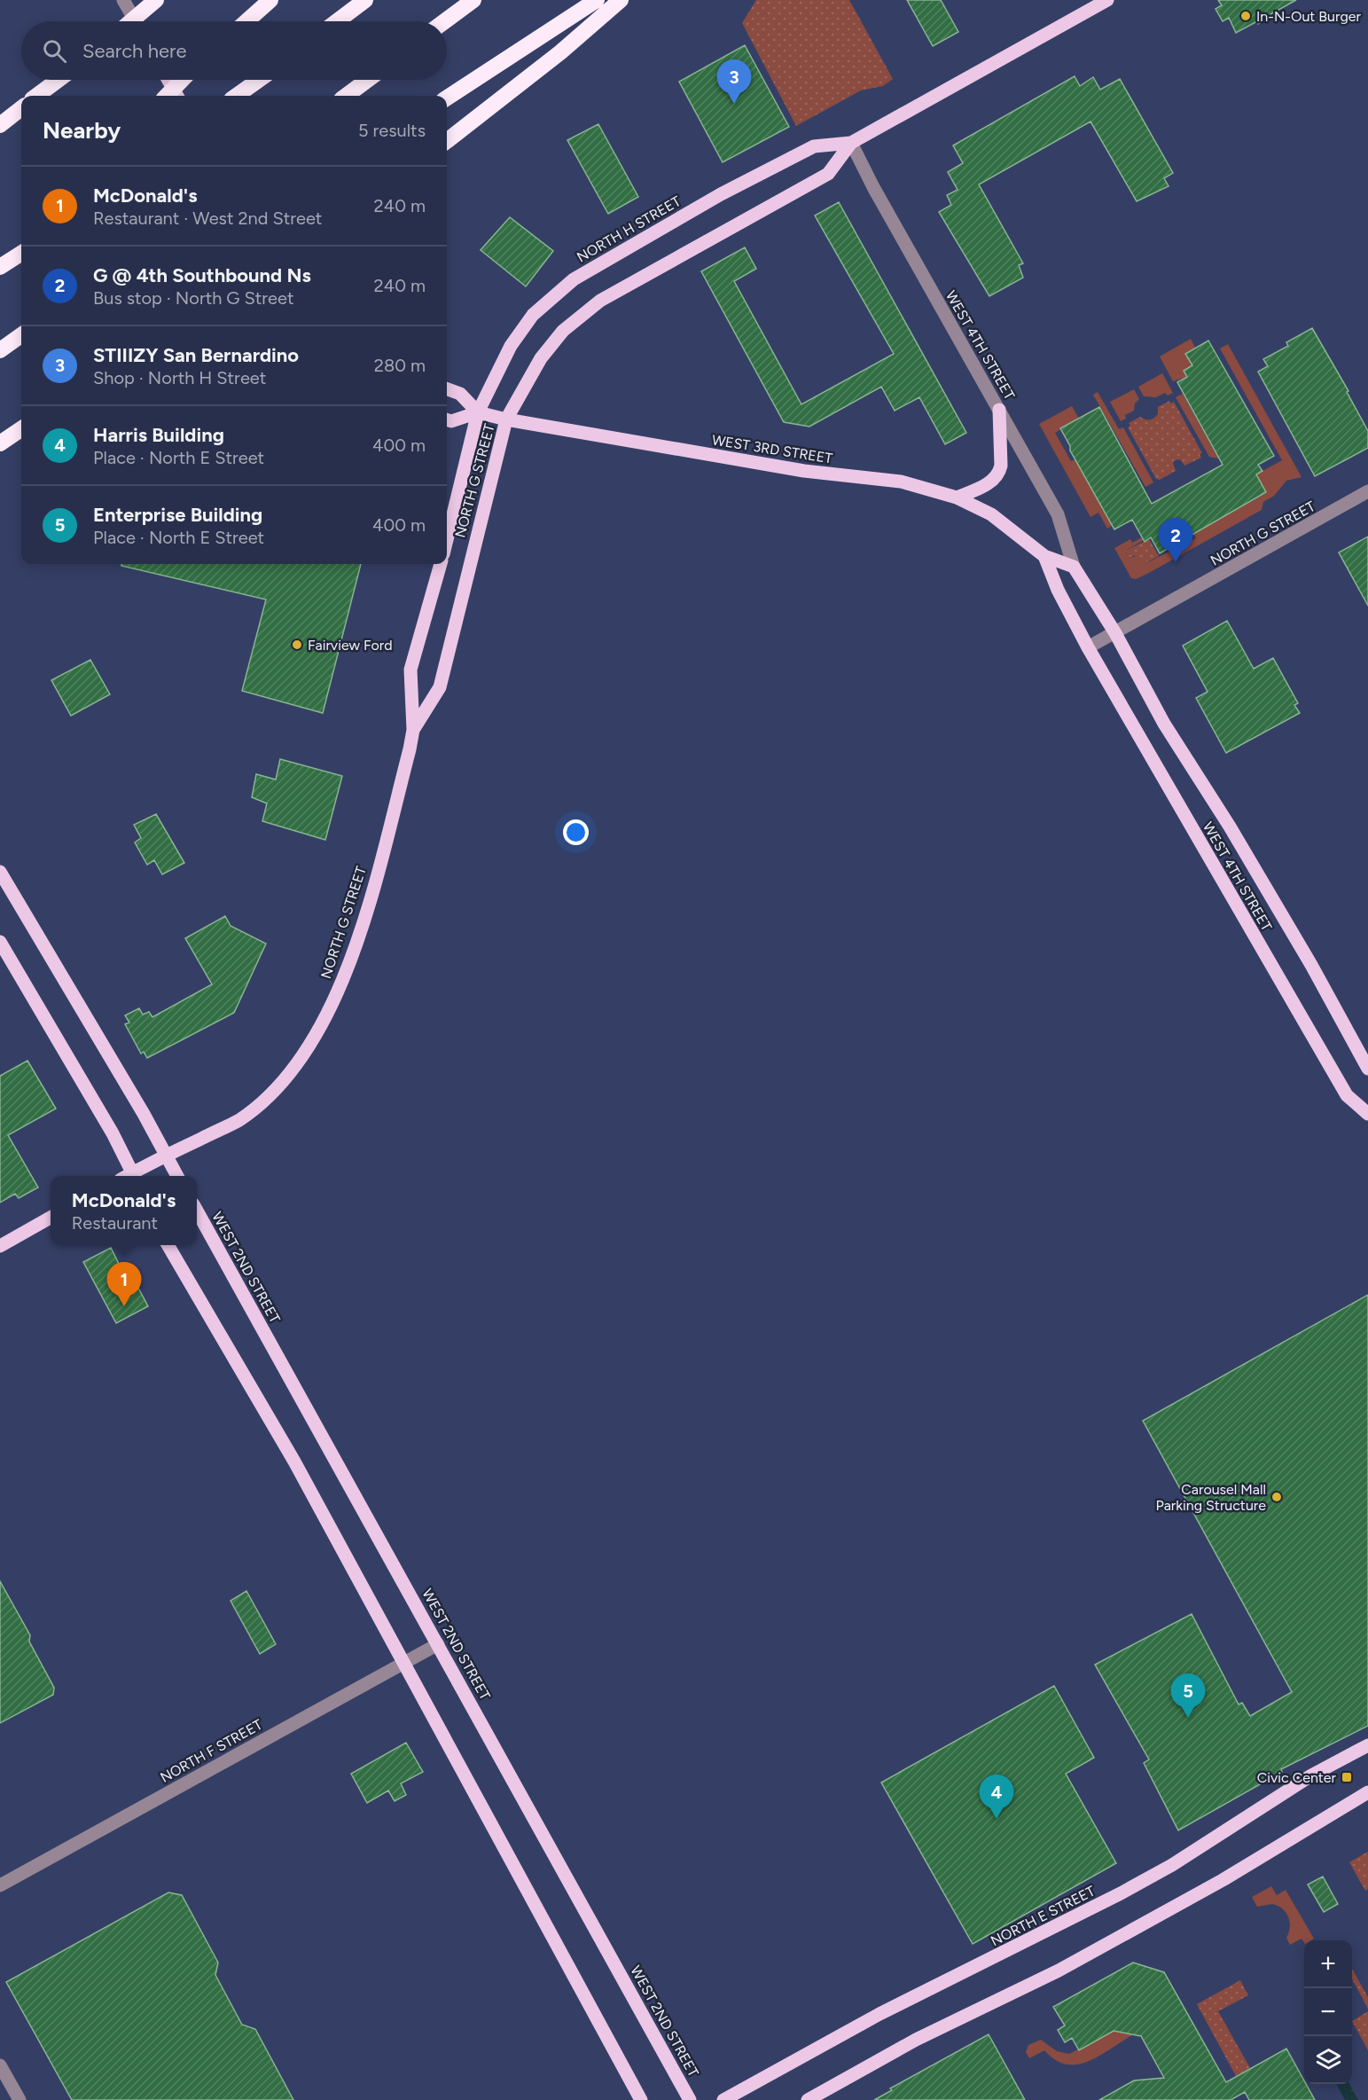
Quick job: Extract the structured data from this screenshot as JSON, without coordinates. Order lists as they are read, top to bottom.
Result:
{
  "streets": {
    "main road": [
      "NORTH H STREET",
      "WEST 4TH STREET",
      "WEST 3RD STREET",
      "NORTH G STREET",
      "WEST 2ND STREET",
      "NORTH E STREET"
    ],
    "street": ["NORTH F STREET"]
  },
  "crossings": [
    ["NORTH H STREET", "WEST 4TH STREET"],
    ["NORTH H STREET", "WEST 3RD STREET"],
    ["NORTH H STREET", "NORTH G STREET"],
    ["WEST 4TH STREET", "WEST 3RD STREET"],
    ["WEST 4TH STREET", "NORTH G STREET"],
    ["WEST 3RD STREET", "NORTH G STREET"],
    ["WEST 2ND STREET", "NORTH F STREET"]
  ],
  "places": {
    "other": ["In-N-Out Burger", "Fairview Ford", "Carousel Mall Parking Structure"],
    "transit": ["Civic Center"]
  },
  "page": {
    "search": "Search here",
    "pins": [
      "3",
      "2",
      "1",
      "5",
      "4"
    ],
    "heading": ["Nearby", "5 results"],
    "list": [
      {
        "mark": "1",
        "name": "McDonald's",
        "note": "Restaurant · West 2nd Street",
        "value": "240 m"
      },
      {
        "mark": "2",
        "name": "G @ 4th Southbound Ns",
        "note": "Bus stop · North G Street",
        "value": "240 m"
      },
      {
        "mark": "3",
        "name": "STIIIZY San Bernardino",
        "note": "Shop · North H Street",
        "value": "280 m"
      },
      {
        "mark": "4",
        "name": "Harris Building",
        "note": "Place · North E Street",
        "value": "400 m"
      },
      {
        "mark": "5",
        "name": "Enterprise Building",
        "note": "Place · North E Street",
        "value": "400 m"
      }
    ],
    "popup": ["McDonald's", "Restaurant"],
    "map_buttons": ["+", "−"]
  }
}
